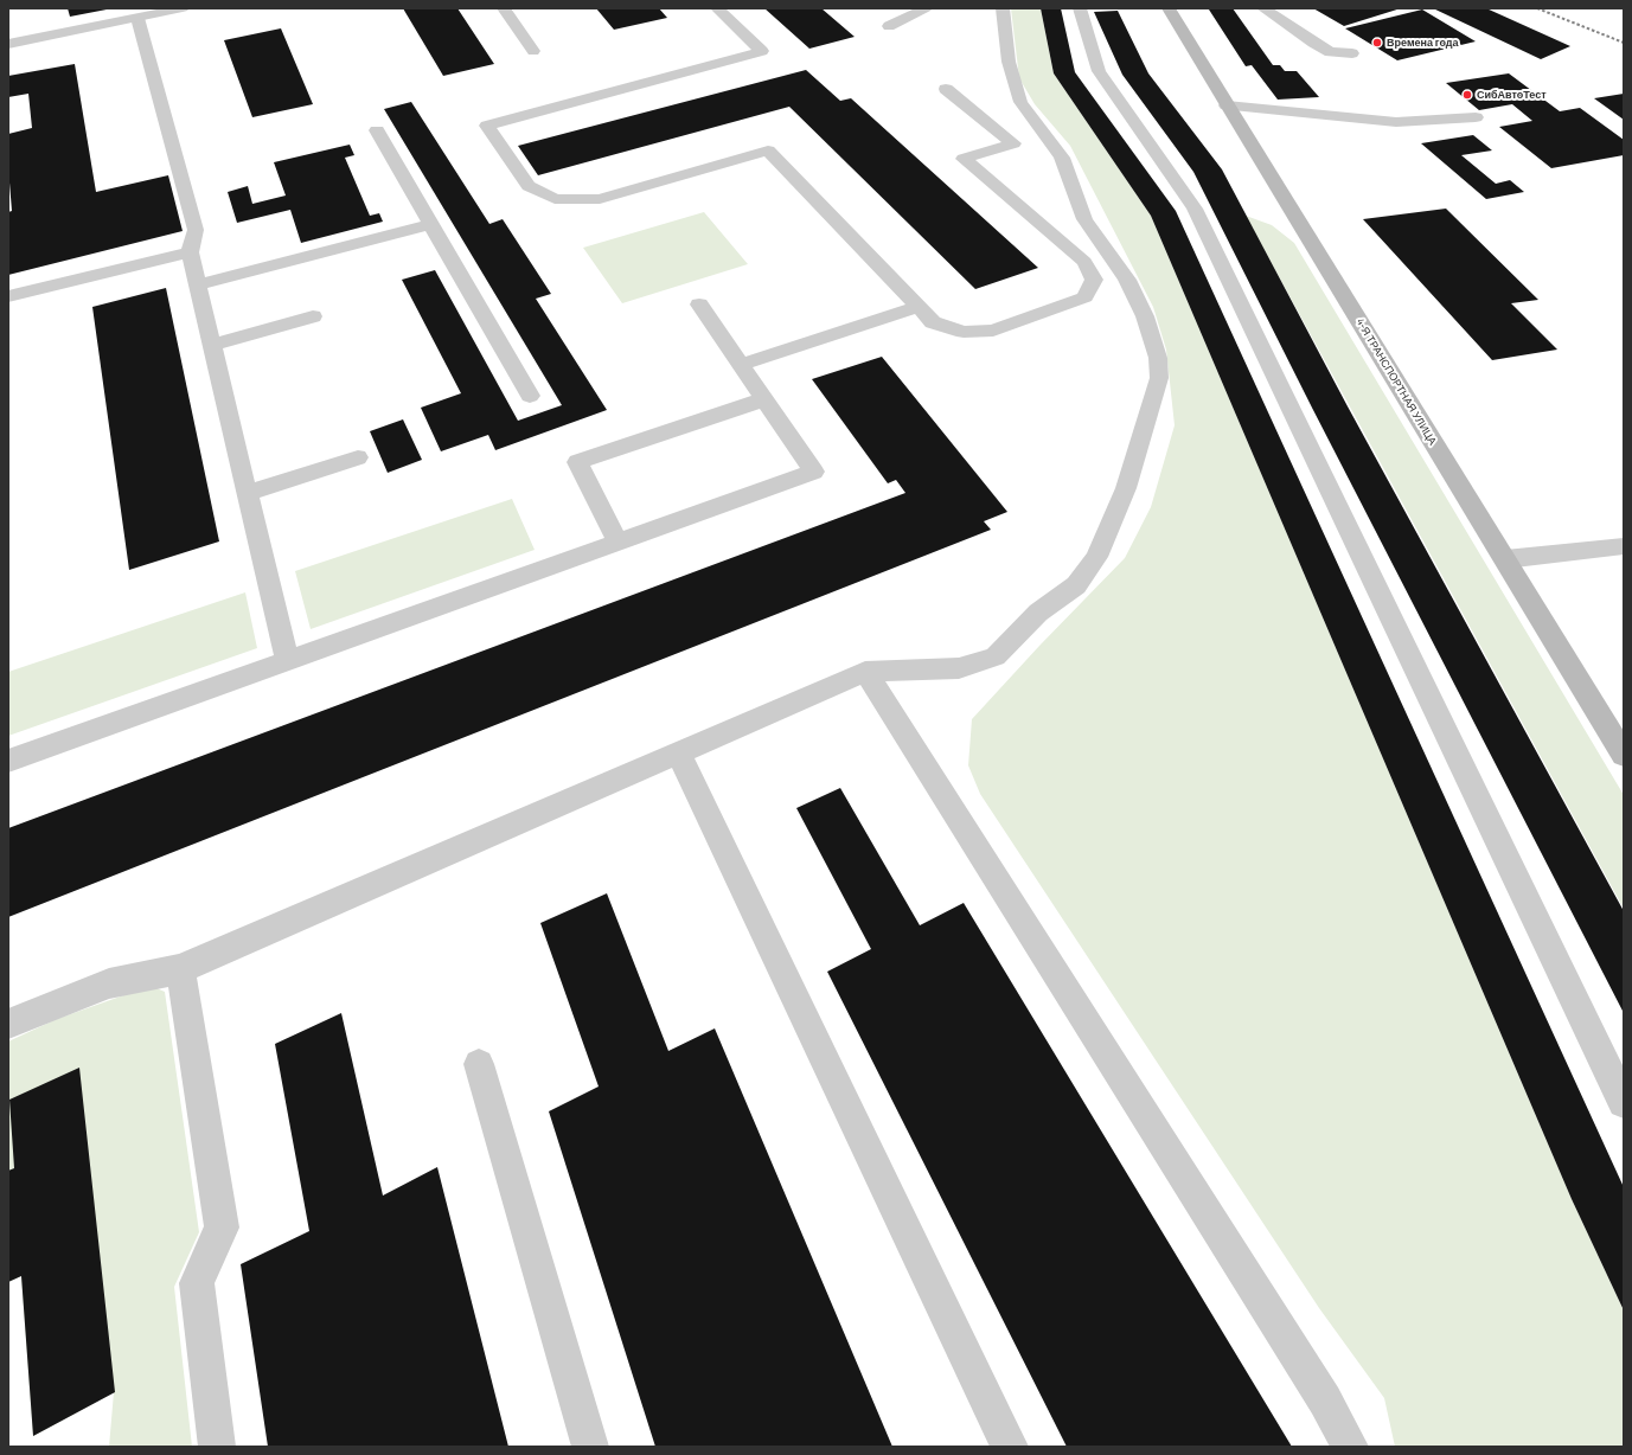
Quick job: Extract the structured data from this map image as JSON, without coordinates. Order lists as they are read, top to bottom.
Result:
{
  "streets": {
    "main road": ["4-Я ТРАНСПОРТНАЯ УЛИЦА"]
  },
  "places": ["Времена года", "СибАвтоТест"]
}
